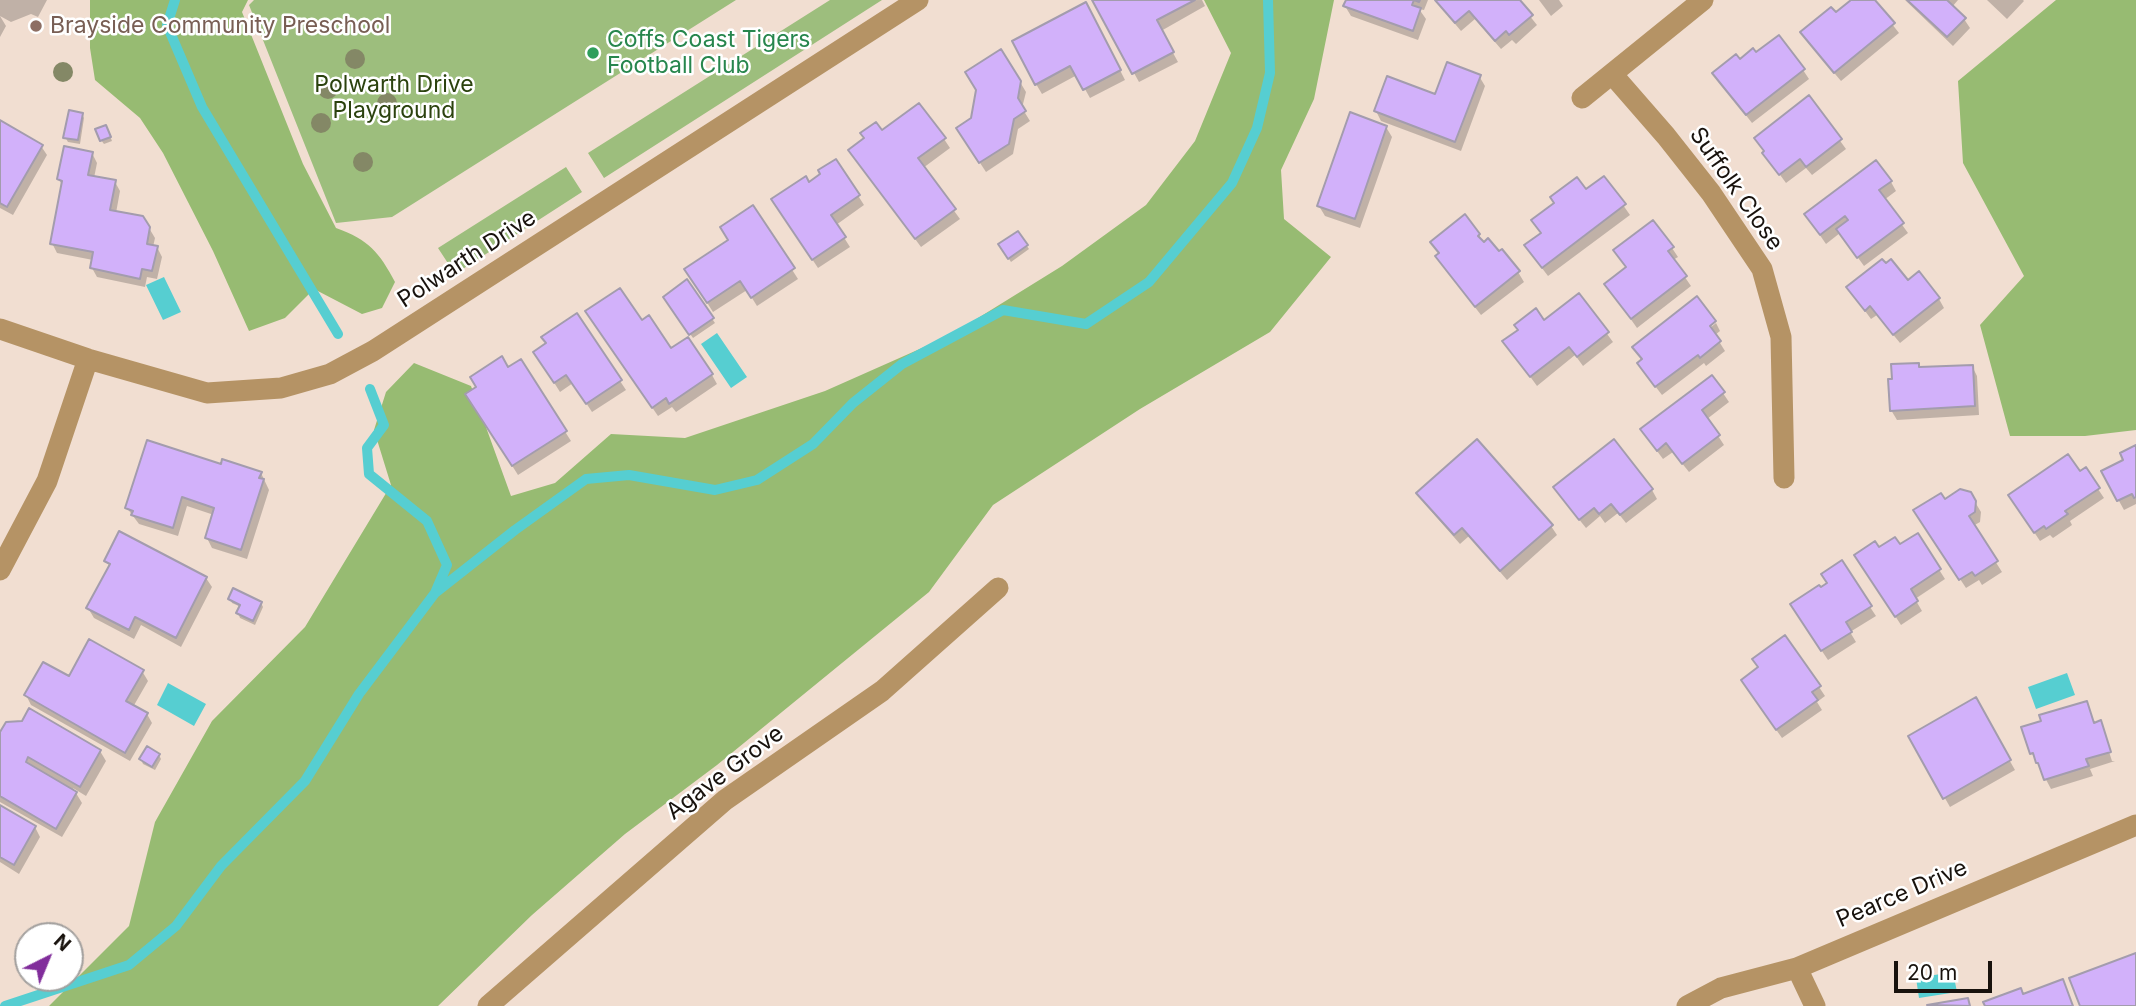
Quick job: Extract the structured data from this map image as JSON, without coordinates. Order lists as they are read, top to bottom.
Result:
{
  "streets": {
    "street": [
      "Suffolk Close",
      "Polwarth Drive",
      "Agave Grove",
      "Pearce Drive"
    ]
  },
  "parks": ["Polwarth Drive Playground"],
  "places": ["Brayside Community Preschool", "Coffs Coast Tigers Football Club"],
  "scale_bar": "20 m",
  "north": "top right"
}
